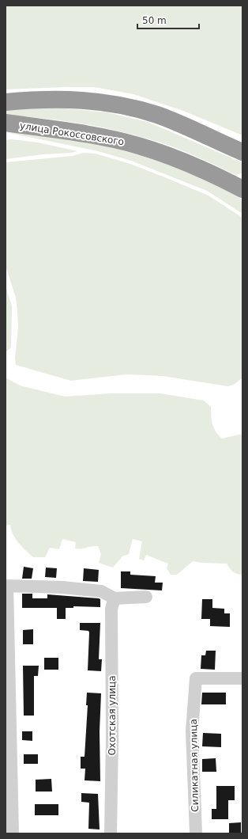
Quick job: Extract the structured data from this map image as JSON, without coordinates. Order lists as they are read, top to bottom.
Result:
{
  "streets": {
    "highway": ["улица Рокоссовского"],
    "street": ["Охотская улица", "Силикатная улица"]
  },
  "scale_bar": "50 m"
}
